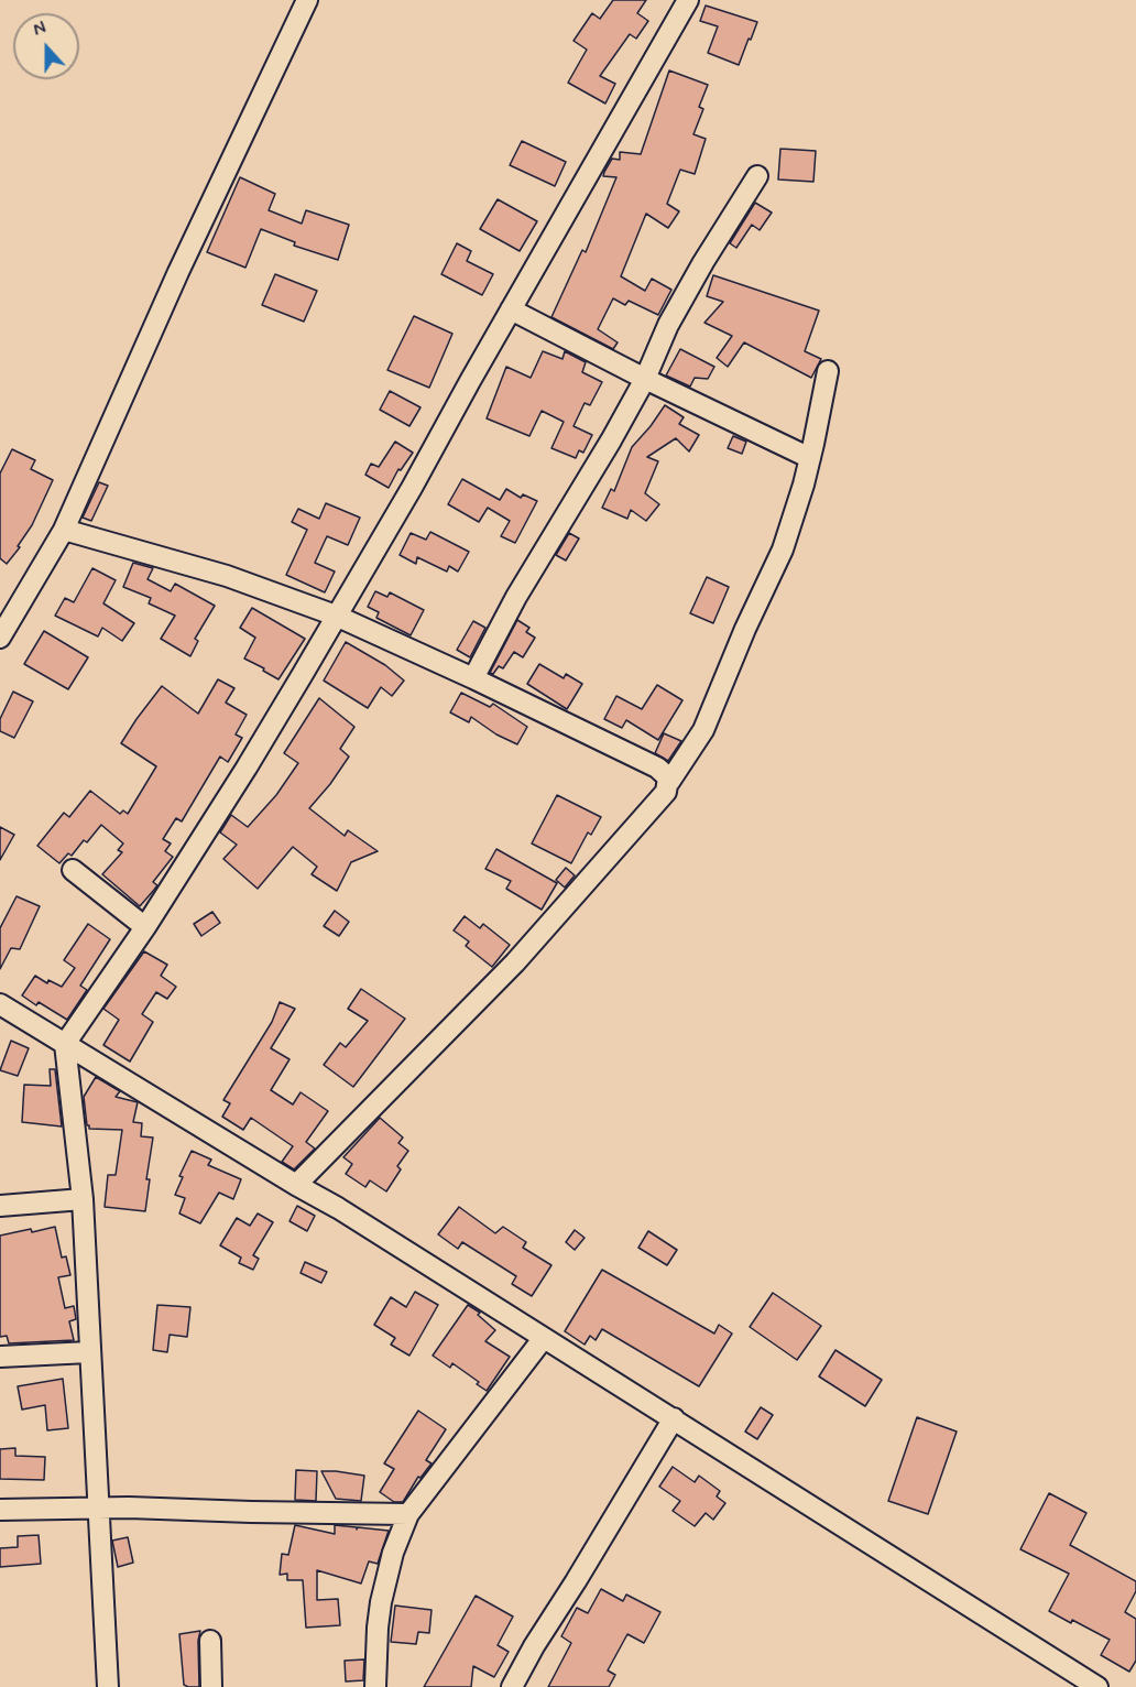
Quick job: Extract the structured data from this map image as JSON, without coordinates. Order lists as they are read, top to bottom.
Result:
{
  "north": "top"
}
